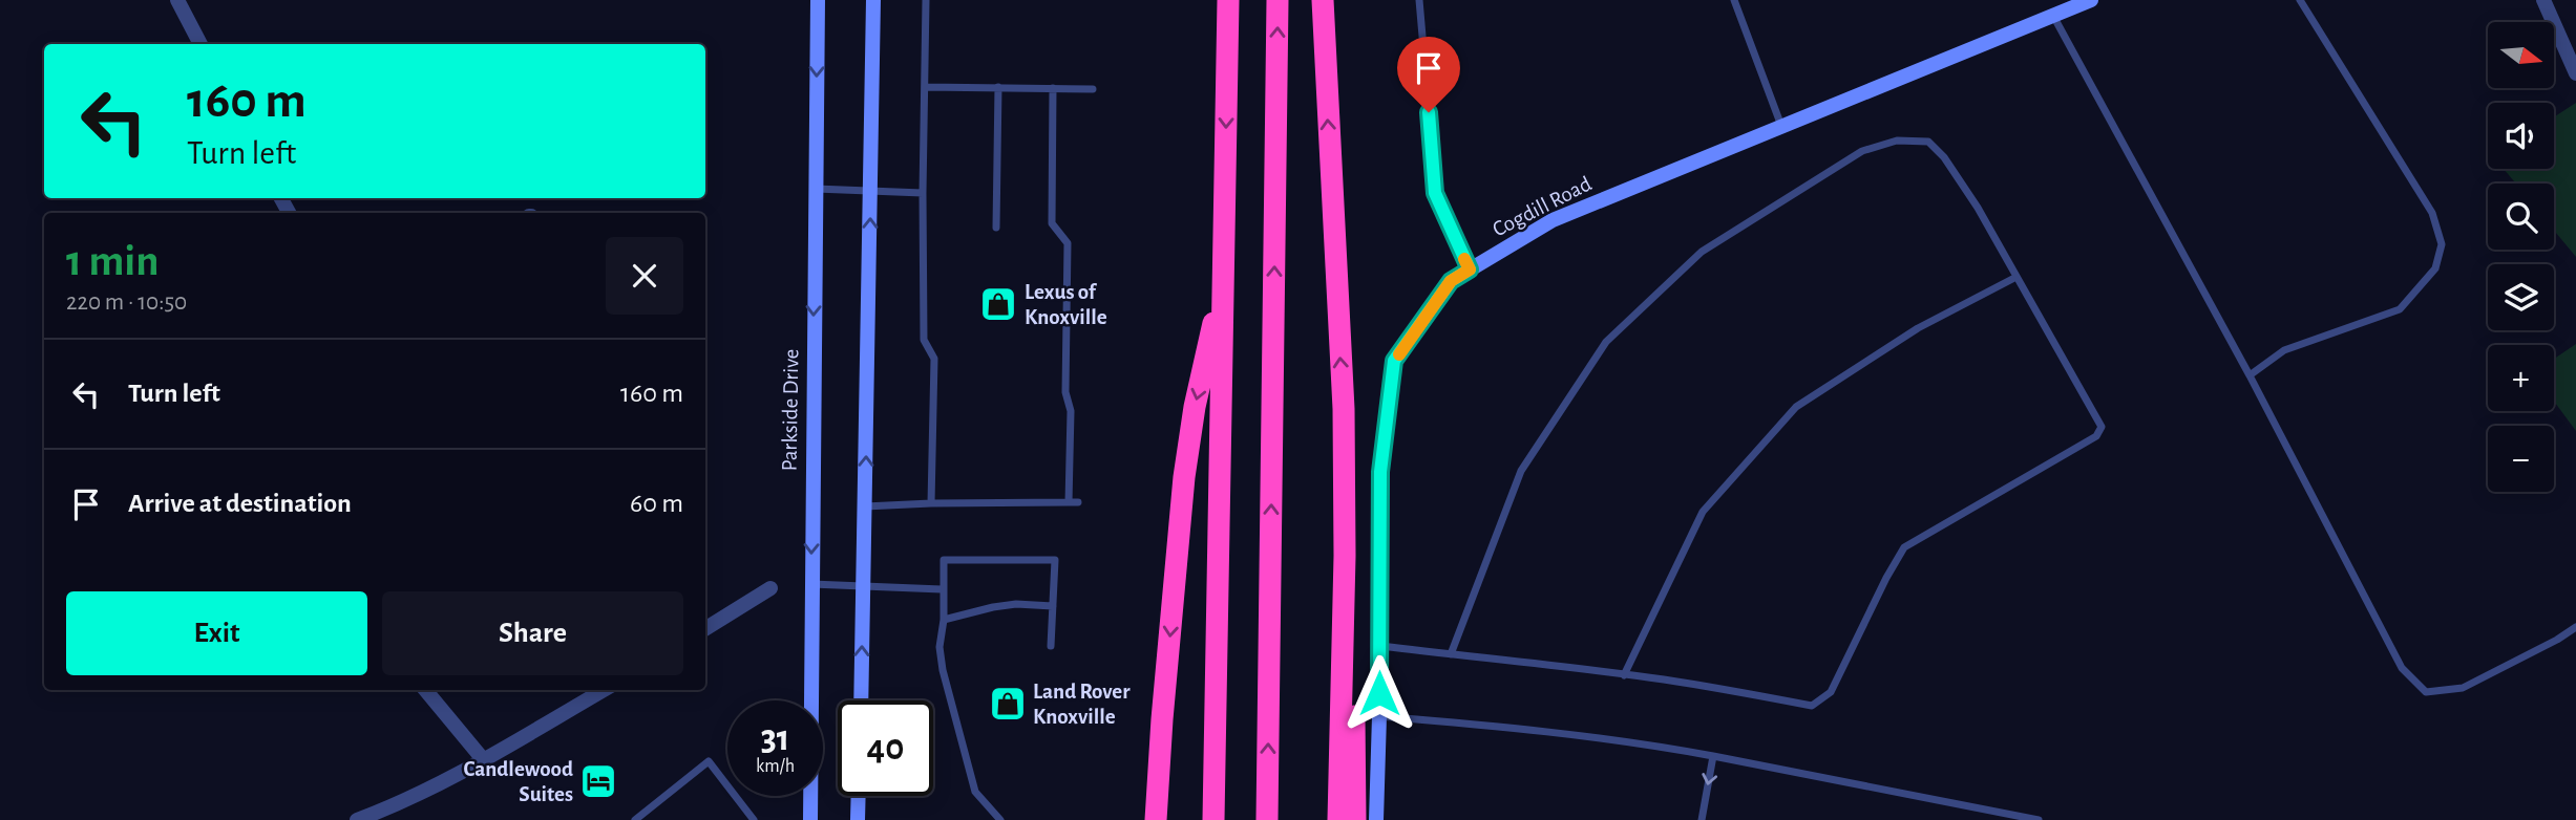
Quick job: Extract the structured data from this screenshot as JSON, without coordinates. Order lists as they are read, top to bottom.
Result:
{
  "streets": {
    "street": ["Cogdill Road", "Parkside Drive"]
  },
  "places": {
    "shop": ["Lexus of Knoxville", "Land Rover Knoxville"],
    "hotel": ["Candlewood Suites"]
  },
  "north": "right",
  "page": {
    "map_buttons": ["+", "−"],
    "turn": ["160 m", "Turn left"],
    "heading": ["1 min", "220 m · 10:50"],
    "list": [
      {
        "name": "Turn left",
        "value": "160 m"
      },
      {
        "name": "Arrive at destination",
        "value": "60 m"
      }
    ],
    "buttons": ["Exit", "Share"],
    "speed": "31 km/h",
    "limit": "40"
  }
}
